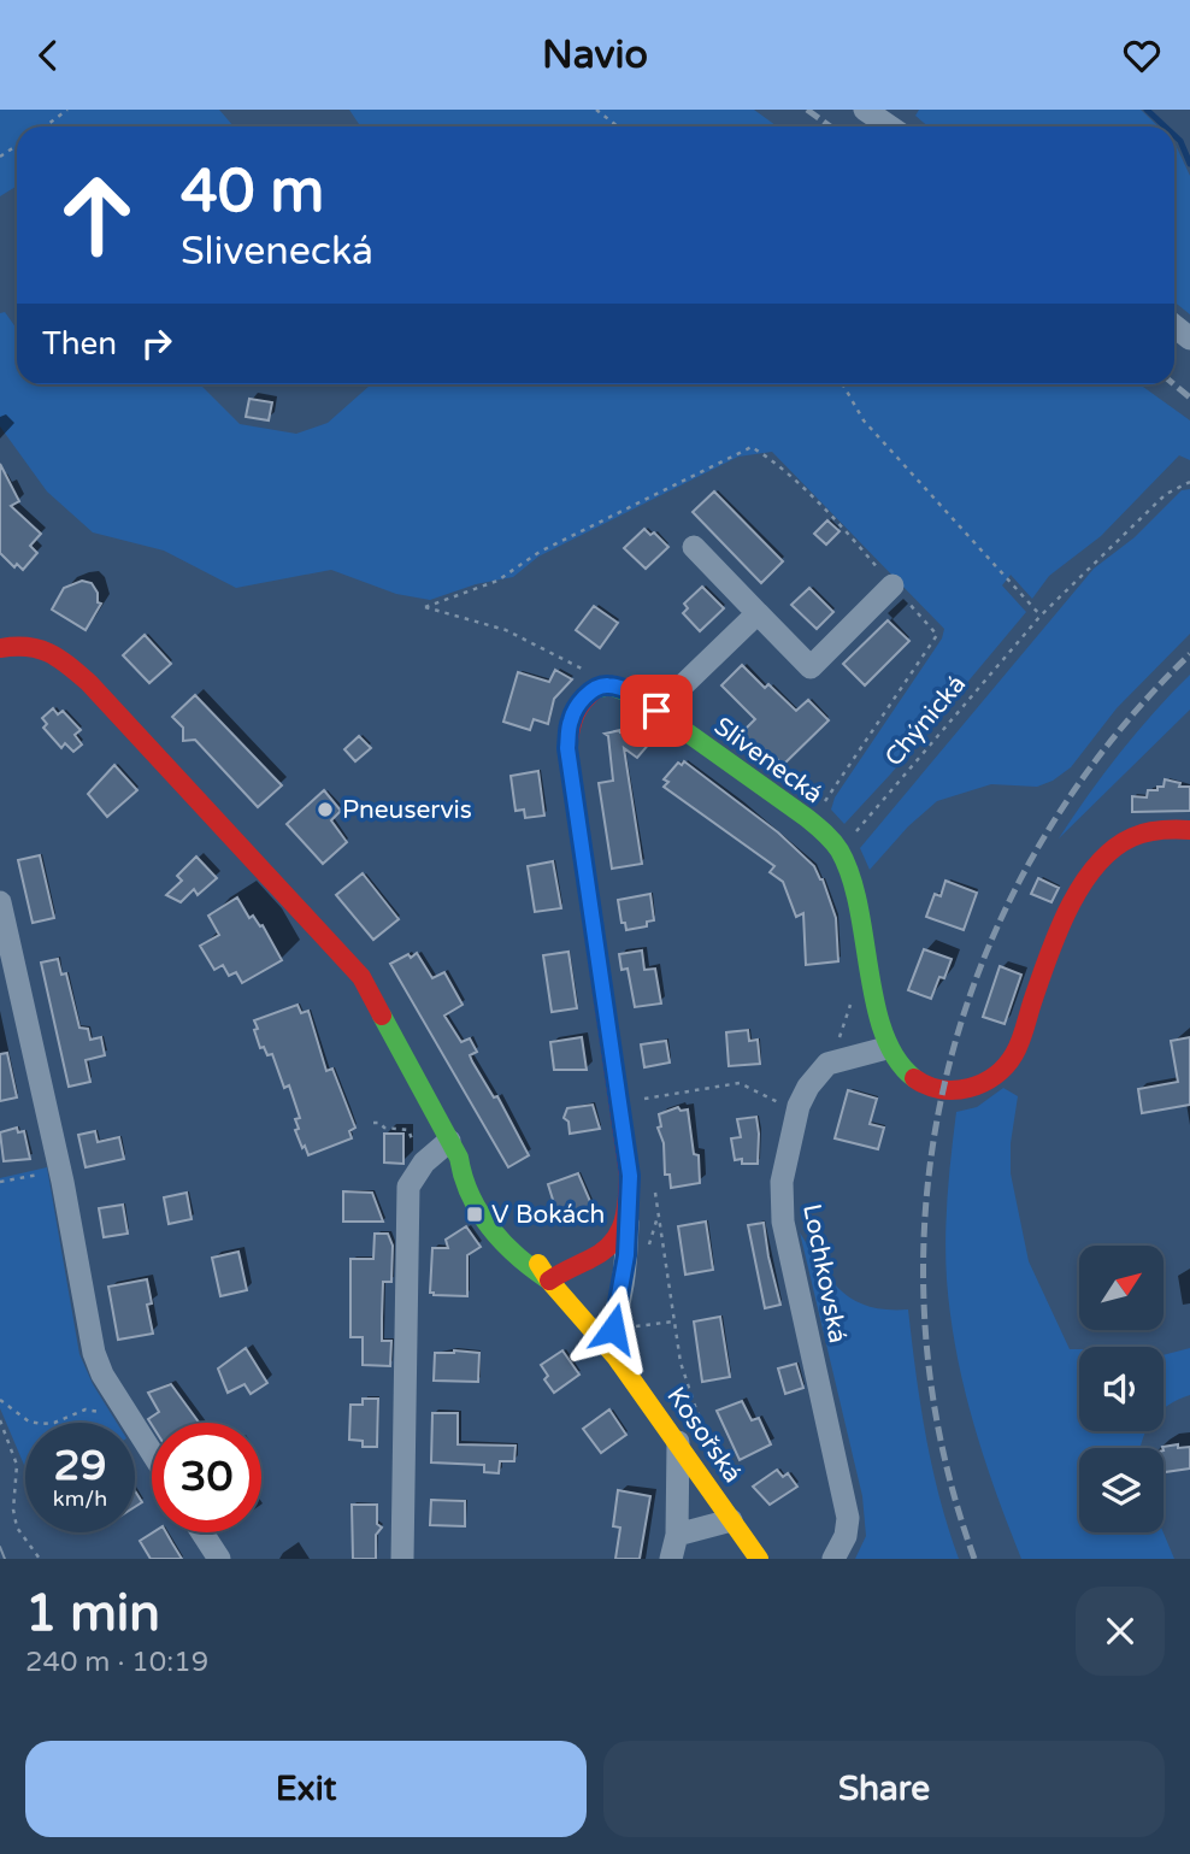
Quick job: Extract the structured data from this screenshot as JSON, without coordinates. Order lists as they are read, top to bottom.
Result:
{
  "streets": {
    "street": ["Slivenecká", "Lochkovská", "Kosořská"],
    "path": ["Chýnická"]
  },
  "crossings": [
    ["Chýnická", "Slivenecká"]
  ],
  "places": {
    "other": ["Pneuservis"],
    "transit": ["V Bokách"]
  },
  "north": "top right",
  "page": {
    "header": "Navio",
    "turn": ["40 m", "Slivenecká"],
    "then": "Then",
    "speed": "29 km/h",
    "limit": "30",
    "heading": ["1 min", "240 m · 10:19"],
    "buttons": ["Exit", "Share"]
  }
}
